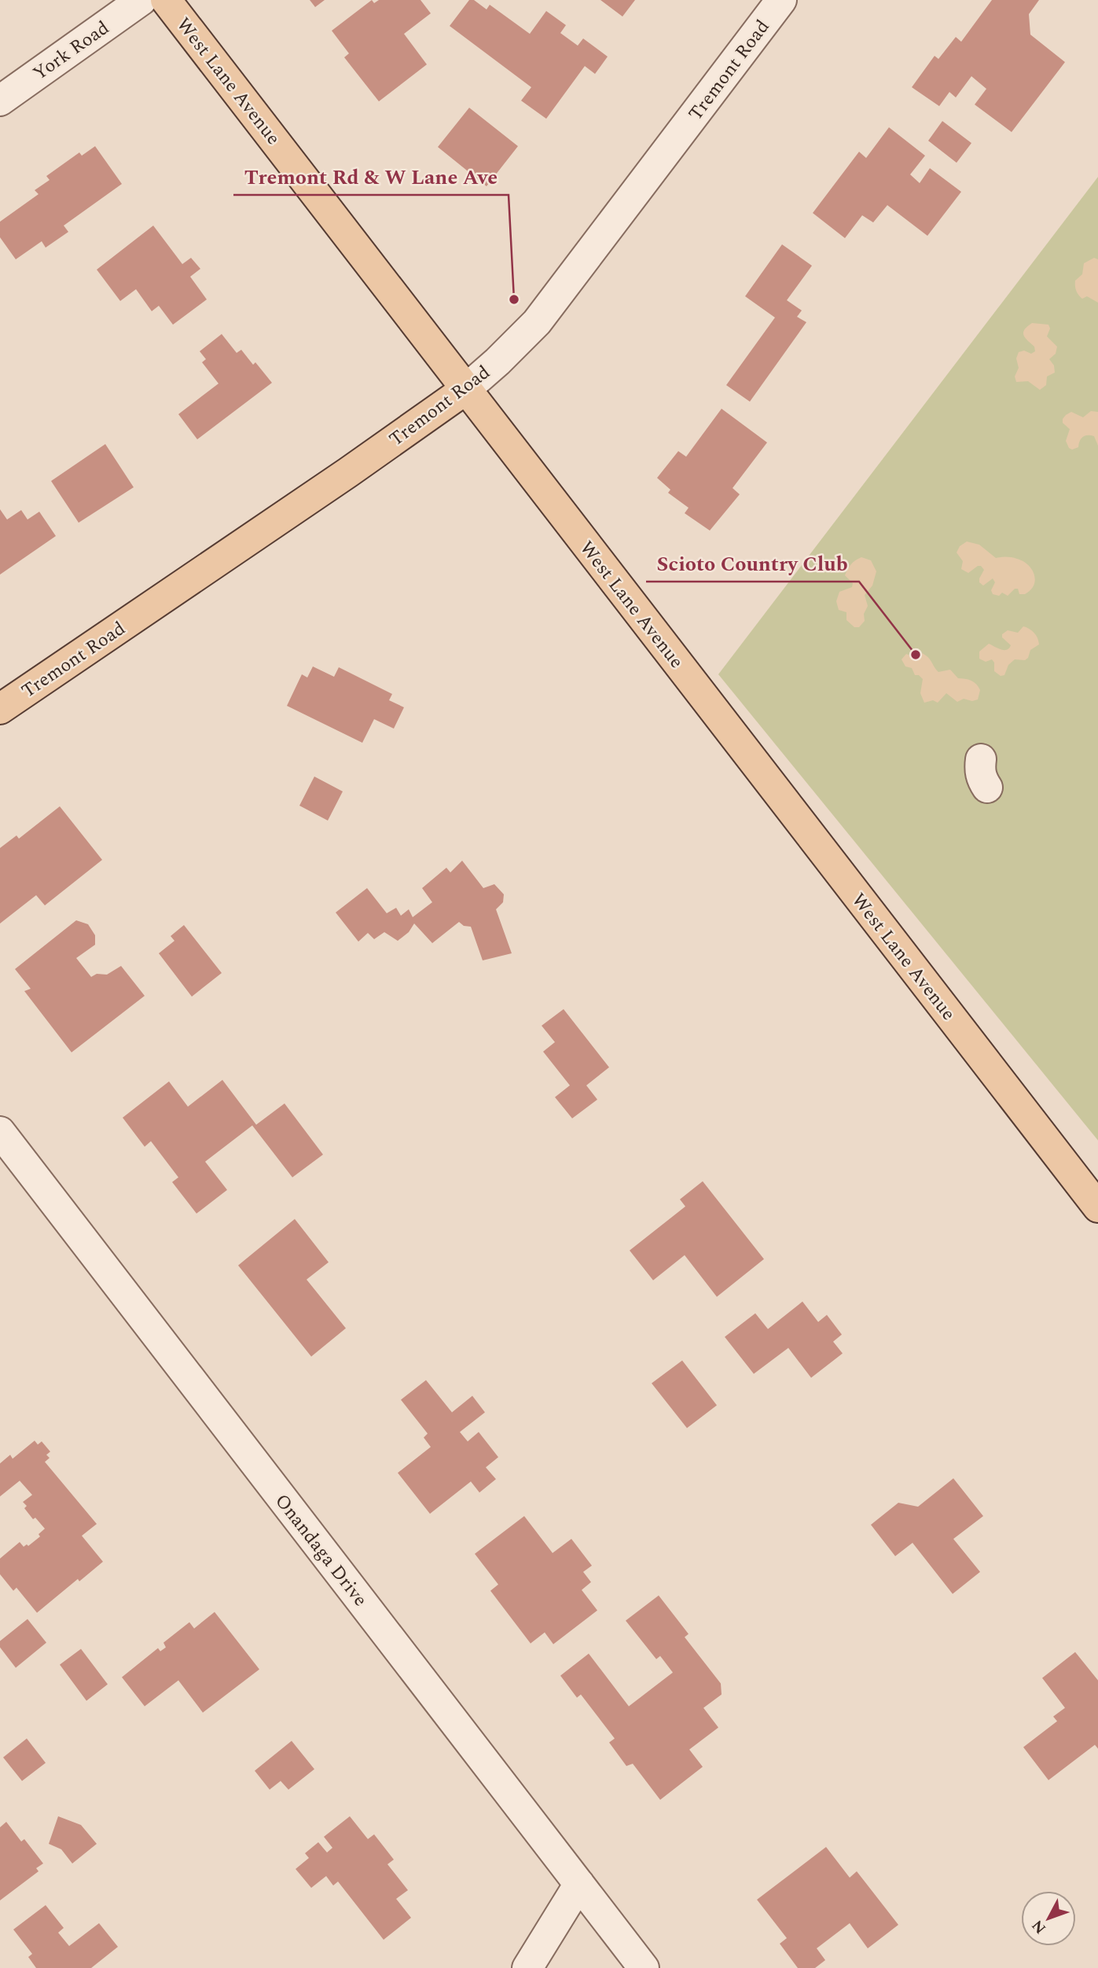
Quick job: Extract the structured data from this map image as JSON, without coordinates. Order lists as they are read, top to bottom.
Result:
{
  "streets": {
    "main road": ["Tremont Road", "West Lane Avenue"],
    "street": ["York Road", "Onandaga Drive"]
  },
  "crossings": [
    ["Tremont Road", "West Lane Avenue"]
  ],
  "places": ["Tremont Rd & W Lane Ave", "Scioto Country Club"],
  "north": "bottom left"
}
